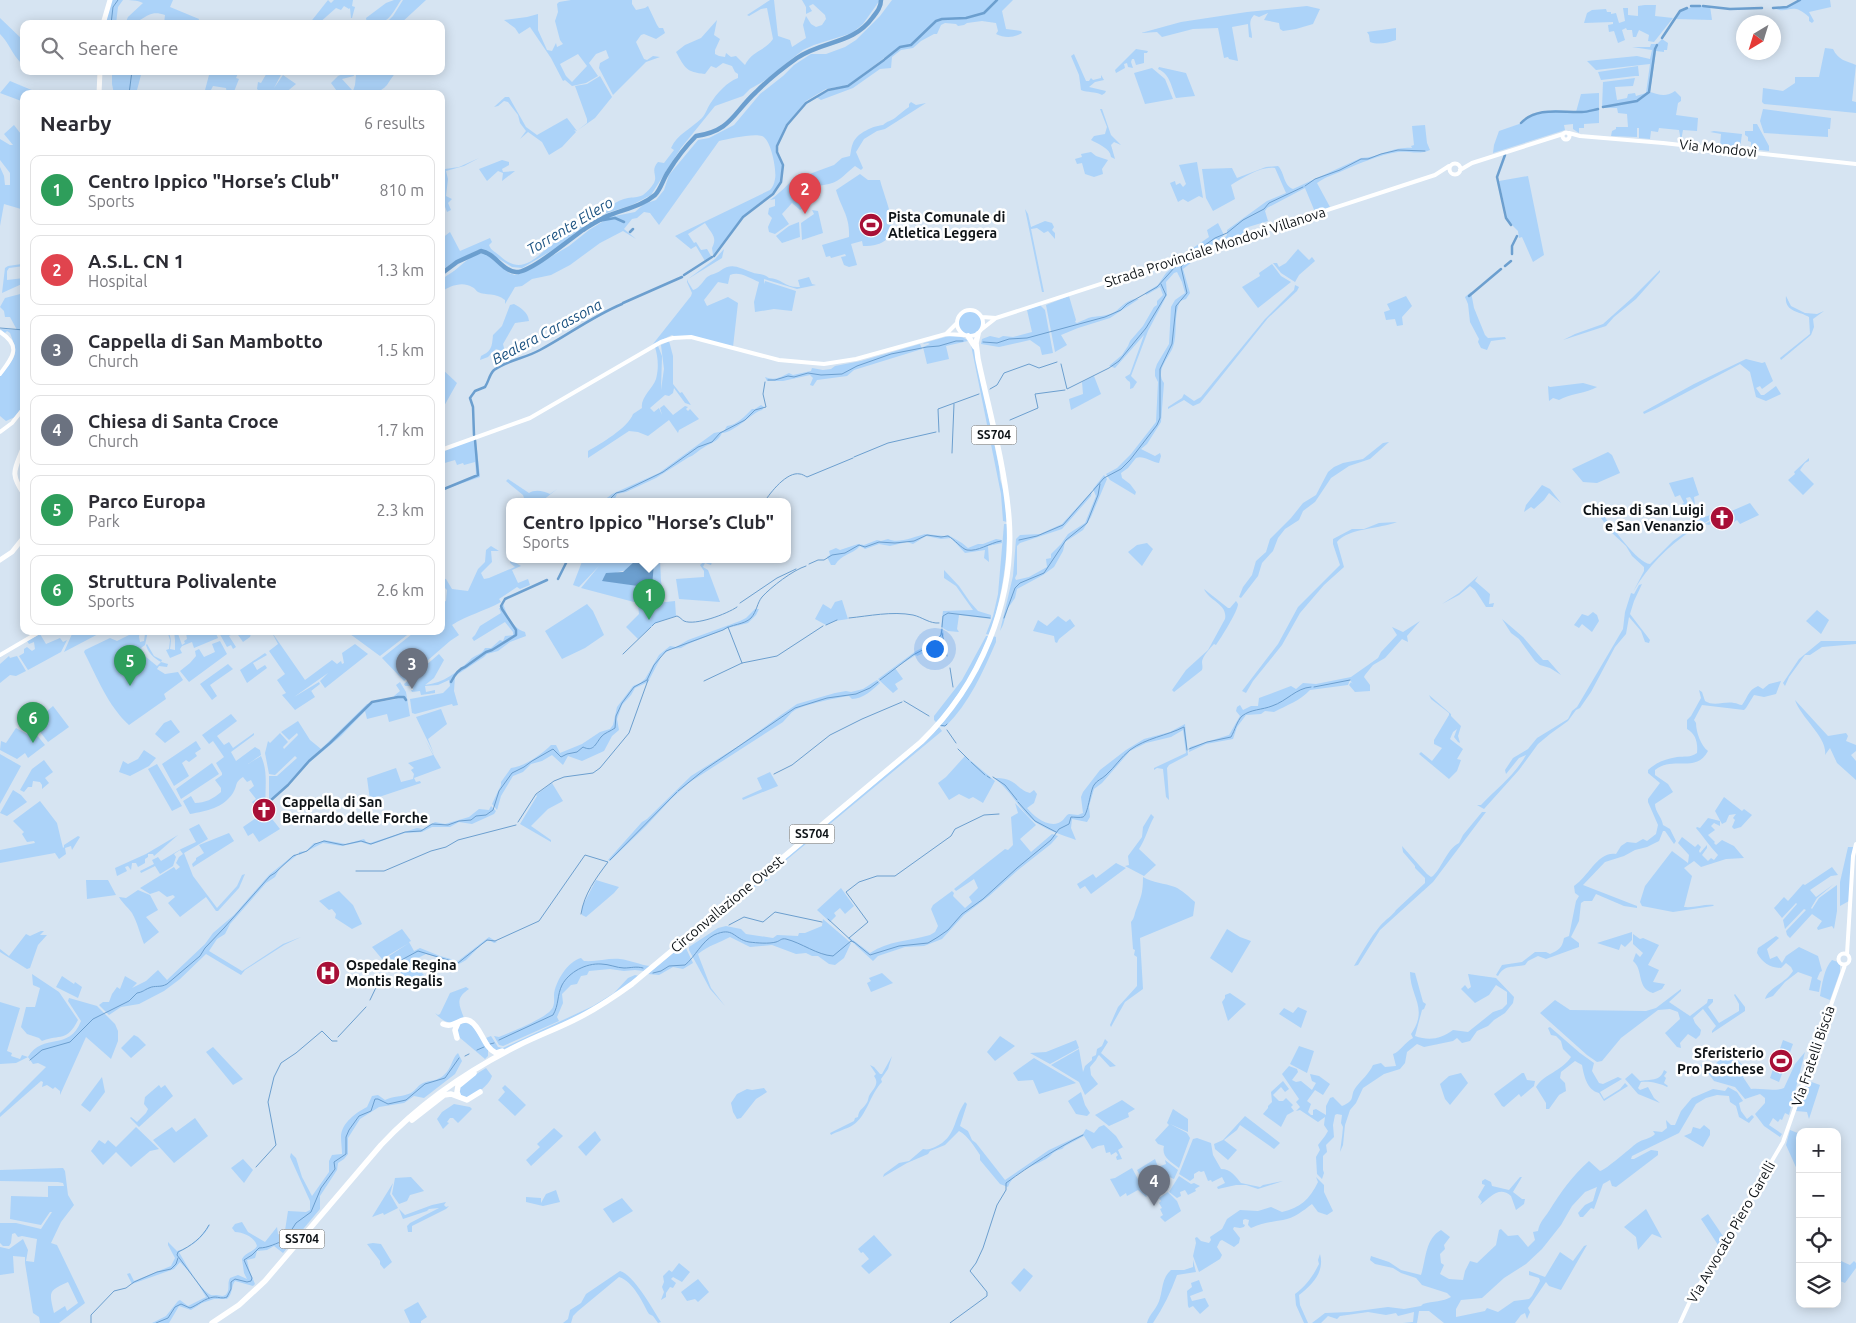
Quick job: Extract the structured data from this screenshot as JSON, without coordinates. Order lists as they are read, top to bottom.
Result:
{
  "streets": {
    "highway": ["SS704", "Circonvallazione Ovest"],
    "main road": [
      "Via Mondovì",
      "Strada Provinciale Mondovì Villanova",
      "Via Fratelli Biscia",
      "Via Avvocato Piero Garelli"
    ]
  },
  "crossings": [
    ["Strada Provinciale Mondovì Villanova", "SS704"],
    ["SS704", "Circonvallazione Ovest"],
    ["Via Fratelli Biscia", "Via Avvocato Piero Garelli"]
  ],
  "water": ["Torrente Ellero", "Bealera Carassona"],
  "places": {
    "sports": ["Pista Comunale di Atletica Leggera", "Sferisterio Pro Paschese"],
    "church": ["Chiesa di San Luigi e San Venanzio", "Cappella di San Bernardo delle Forche"],
    "hospital": ["Ospedale Regina Montis Regalis"]
  },
  "north": "bottom left",
  "page": {
    "search": "Search here",
    "heading": ["Nearby", "6 results"],
    "list": [
      {
        "mark": "1",
        "name": "Centro Ippico \"Horse’s Club\"",
        "note": "Sports",
        "value": "810 m"
      },
      {
        "mark": "2",
        "name": "A.S.L. CN 1",
        "note": "Hospital",
        "value": "1.3 km"
      },
      {
        "mark": "3",
        "name": "Cappella di San Mambotto",
        "note": "Church",
        "value": "1.5 km"
      },
      {
        "mark": "4",
        "name": "Chiesa di Santa Croce",
        "note": "Church",
        "value": "1.7 km"
      },
      {
        "mark": "5",
        "name": "Parco Europa",
        "note": "Park",
        "value": "2.3 km"
      },
      {
        "mark": "6",
        "name": "Struttura Polivalente",
        "note": "Sports",
        "value": "2.6 km"
      }
    ],
    "pins": [
      "2",
      "1",
      "5",
      "3",
      "6",
      "4"
    ],
    "popup": ["Centro Ippico \"Horse’s Club\"", "Sports"],
    "map_buttons": ["+", "−"]
  }
}
